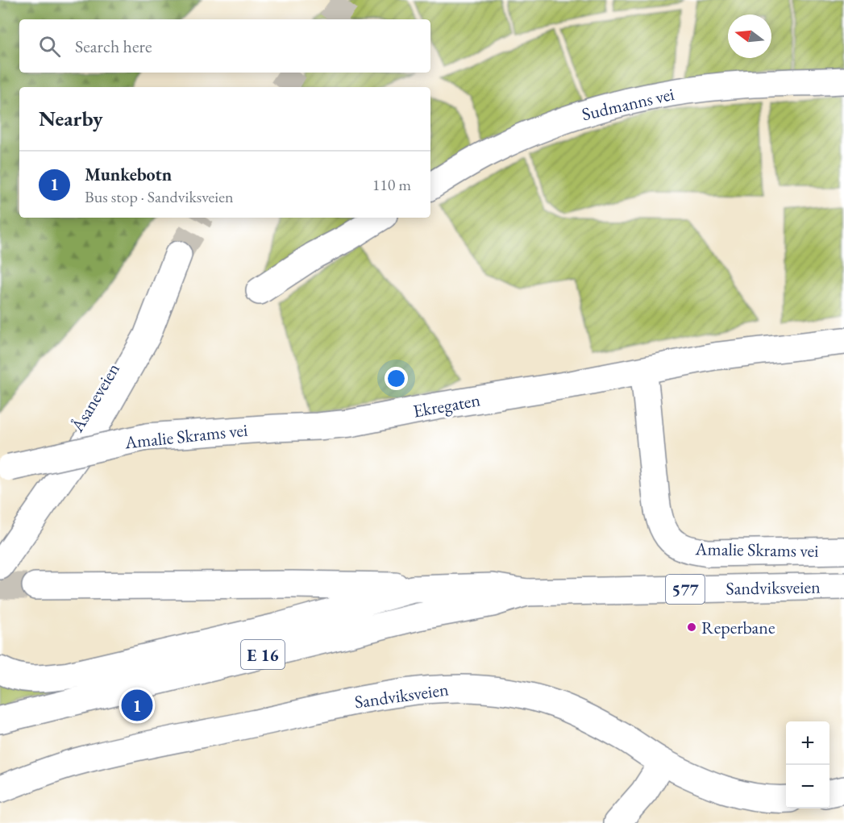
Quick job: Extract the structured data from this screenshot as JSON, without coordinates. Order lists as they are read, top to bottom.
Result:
{
  "streets": {
    "main road": [
      "Sudmanns vei",
      "Åsaneveien",
      "Ekregaten",
      "Amalie Skrams vei",
      "Sandviksveien",
      "577",
      "E 16"
    ]
  },
  "crossings": [
    ["Ekregaten", "Amalie Skrams vei"],
    ["Sandviksveien", "E 16"]
  ],
  "places": ["Reperbane"],
  "north": "left",
  "page": {
    "search": "Search here",
    "heading": "Nearby",
    "list": [
      {
        "mark": "1",
        "name": "Munkebotn",
        "note": "Bus stop · Sandviksveien",
        "value": "110 m"
      }
    ],
    "pins": "1",
    "map_buttons": ["+", "−"]
  }
}
